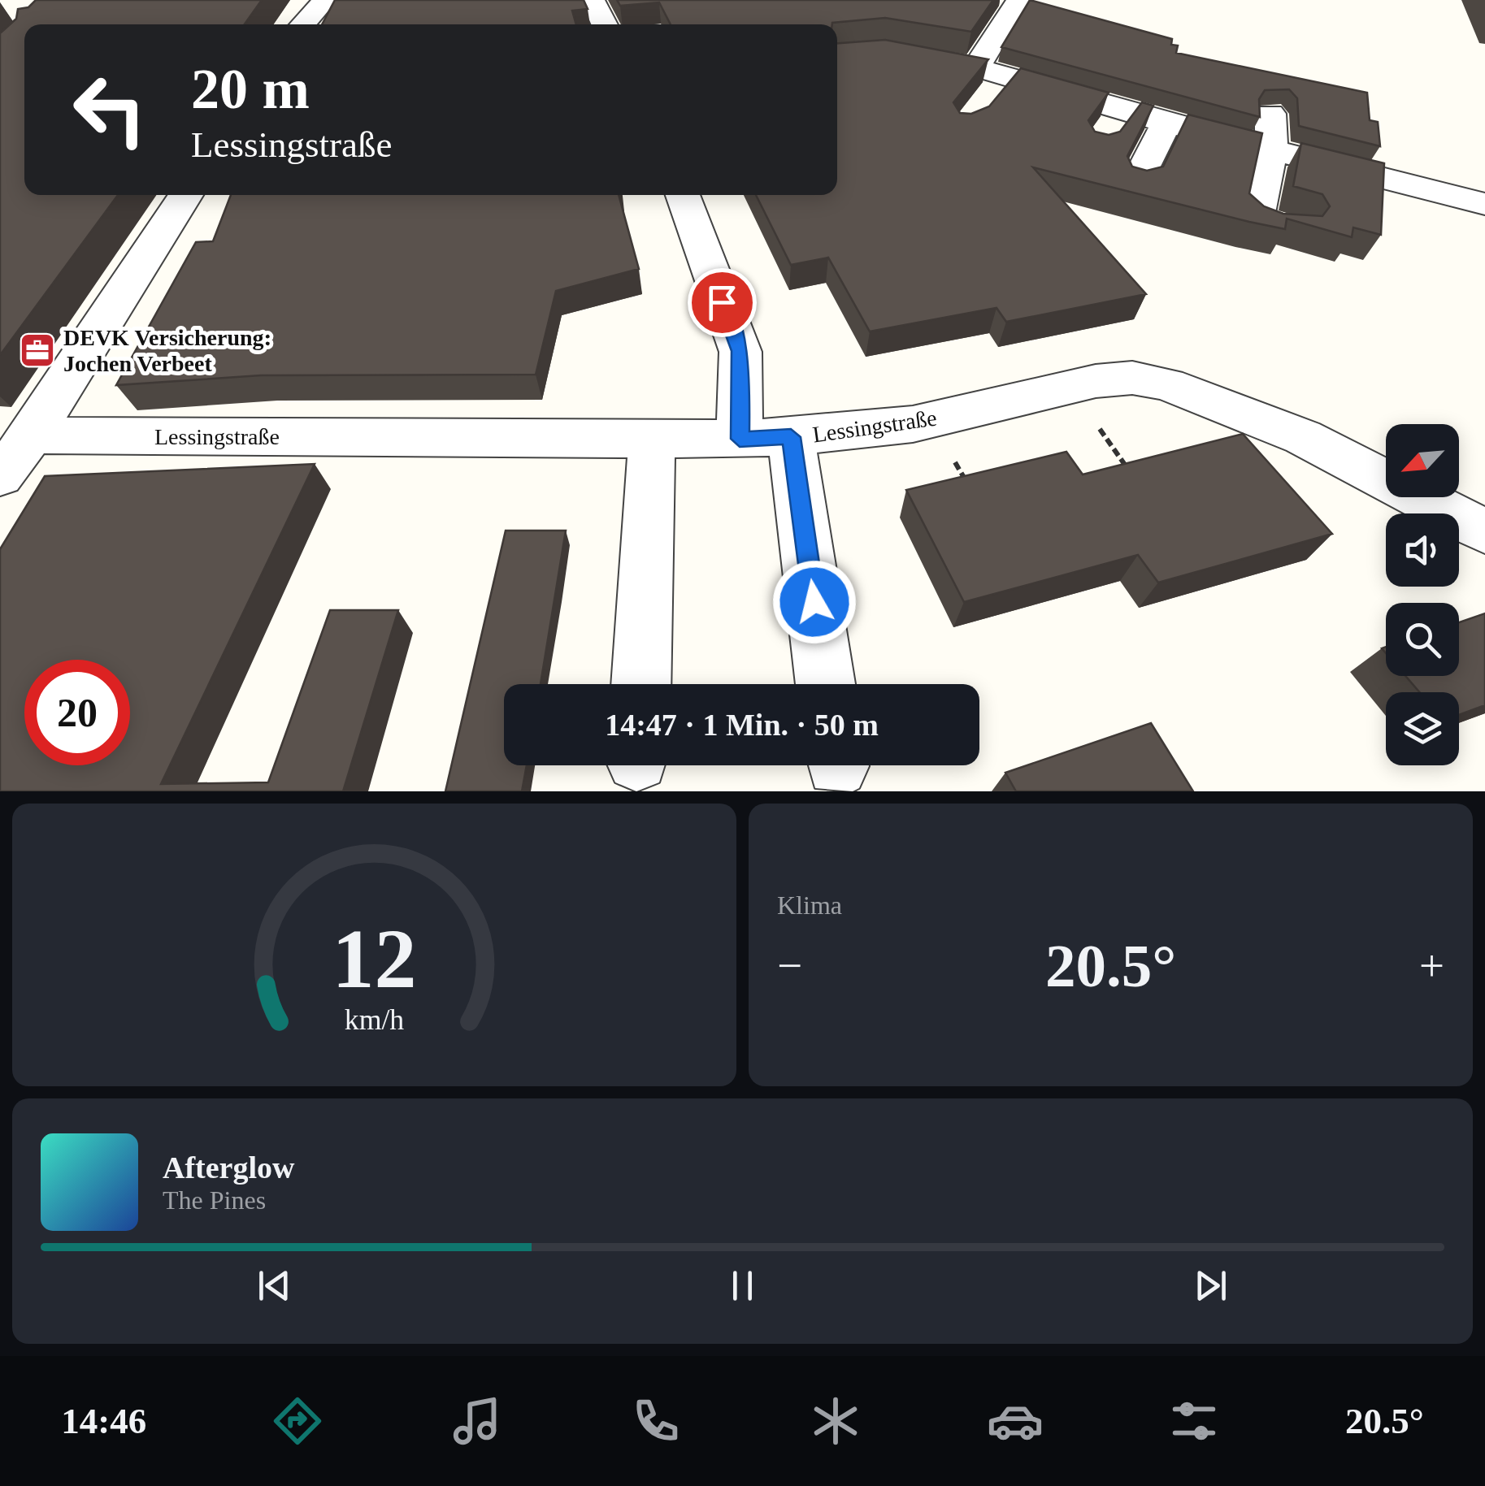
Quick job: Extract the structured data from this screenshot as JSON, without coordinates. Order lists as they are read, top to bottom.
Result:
{
  "streets": {
    "street": ["Lessingstraße"]
  },
  "places": {
    "office": ["DEVK Versicherung: Jochen Verbeet"]
  },
  "north": "bottom left",
  "page": {
    "turn": ["20 m", "Lessingstraße"],
    "limit": "20",
    "trip": "14:47 · 1 Min. · 50 m",
    "tile": "Klima",
    "heat": ["−", "20.5°", "+"],
    "song": ["Afterglow", "The Pines"],
    "tabs": ["14:46", "20.5°"],
    "gauge": ["12", "km/h"]
  }
}
